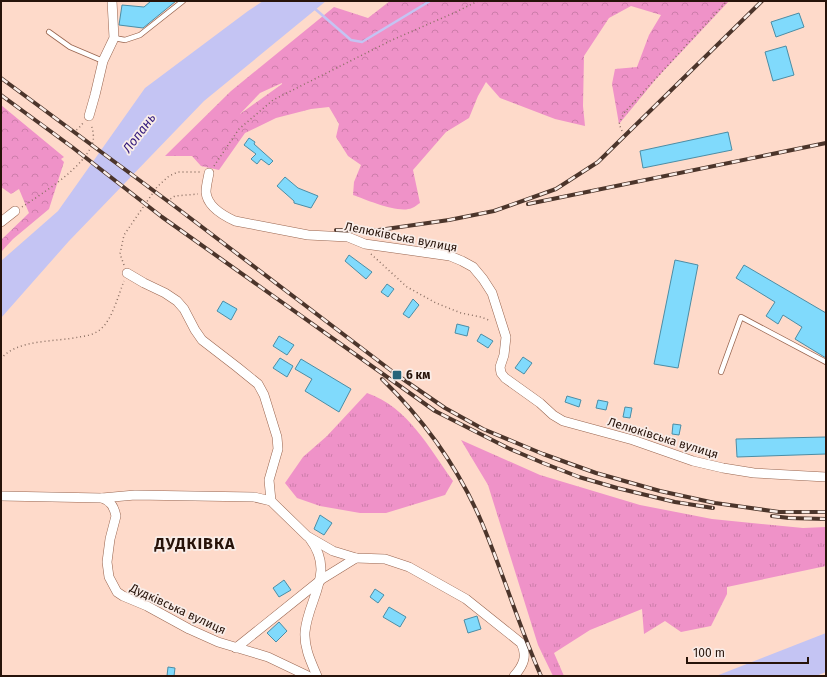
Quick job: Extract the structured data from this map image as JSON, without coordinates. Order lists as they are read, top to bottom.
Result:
{
  "streets": {
    "street": ["Лелюківська вулиця", "Дудківська вулиця"]
  },
  "districts": ["ДУДКІВКА"],
  "water": ["Лопань"],
  "places": {
    "transit": ["6 км"]
  },
  "scale_bar": "100 m"
}
